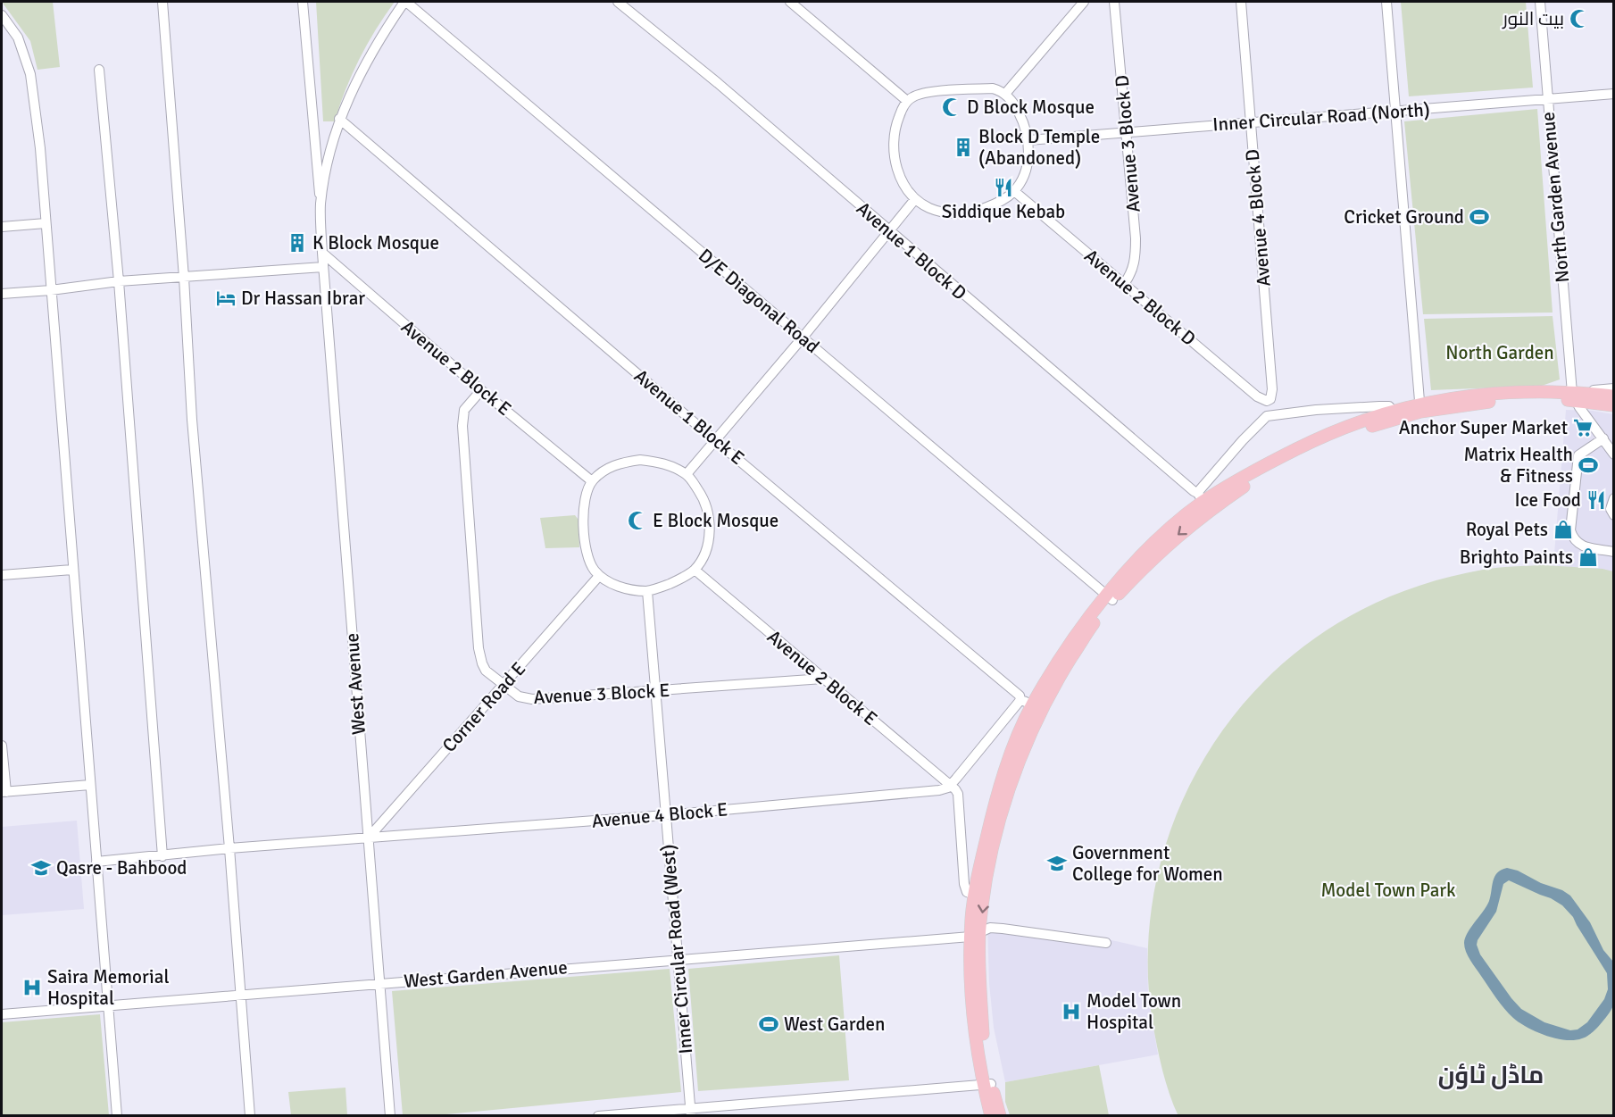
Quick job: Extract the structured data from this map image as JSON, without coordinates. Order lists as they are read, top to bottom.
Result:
{
  "streets": {
    "street": [
      "Inner Circular Road (North)",
      "Avenue 3 Block D",
      "North Garden Avenue",
      "Avenue 4 Block D",
      "Avenue 1 Block D",
      "Avenue 2 Block D",
      "D/E Diagonal Road",
      "Avenue 2 Block E",
      "Avenue 1 Block E",
      "West Avenue",
      "Avenue 3 Block E",
      "Corner Road E",
      "Avenue 4 Block E",
      "Inner Circular Road (West)",
      "West Garden Avenue"
    ]
  },
  "crossings": [
    ["Inner Circular Road (North)", "Avenue 3 Block D"],
    ["Inner Circular Road (North)", "North Garden Avenue"],
    ["Inner Circular Road (North)", "Avenue 4 Block D"],
    ["Inner Circular Road (North)", "Avenue 2 Block D"],
    ["Avenue 3 Block D", "Avenue 2 Block D"],
    ["Avenue 4 Block D", "Avenue 2 Block D"],
    ["Avenue 2 Block E", "West Avenue"],
    ["Avenue 2 Block E", "Avenue 3 Block E"],
    ["Avenue 2 Block E", "Corner Road E"],
    ["Avenue 2 Block E", "Avenue 4 Block E"],
    ["Avenue 2 Block E", "Inner Circular Road (West)"],
    ["West Avenue", "Corner Road E"],
    ["West Avenue", "Avenue 4 Block E"],
    ["West Avenue", "West Garden Avenue"],
    ["Avenue 3 Block E", "Corner Road E"],
    ["Avenue 3 Block E", "Inner Circular Road (West)"],
    ["Corner Road E", "Avenue 4 Block E"],
    ["Corner Road E", "Inner Circular Road (West)"],
    ["Avenue 4 Block E", "Inner Circular Road (West)"],
    ["Inner Circular Road (West)", "West Garden Avenue"]
  ],
  "districts": ["ماڈل ٹاؤن"],
  "parks": ["North Garden", "Model Town Park"],
  "places": {
    "mosque": ["بیت النور", "D Block Mosque", "E Block Mosque"],
    "building": ["Block D Temple (Abandoned)", "K Block Mosque"],
    "restaurant": ["Siddique Kebab", "Ice Food"],
    "sports": ["Cricket Ground", "Matrix Health & Fitness", "West Garden"],
    "hotel": ["Dr Hassan Ibrar"],
    "supermarket": ["Anchor Super Market"],
    "shop": ["Royal Pets", "Brighto Paints"],
    "school or university": ["Government College for Women", "Qasre - Bahbood"],
    "hospital": ["Saira Memorial Hospital", "Model Town Hospital"]
  }
}
